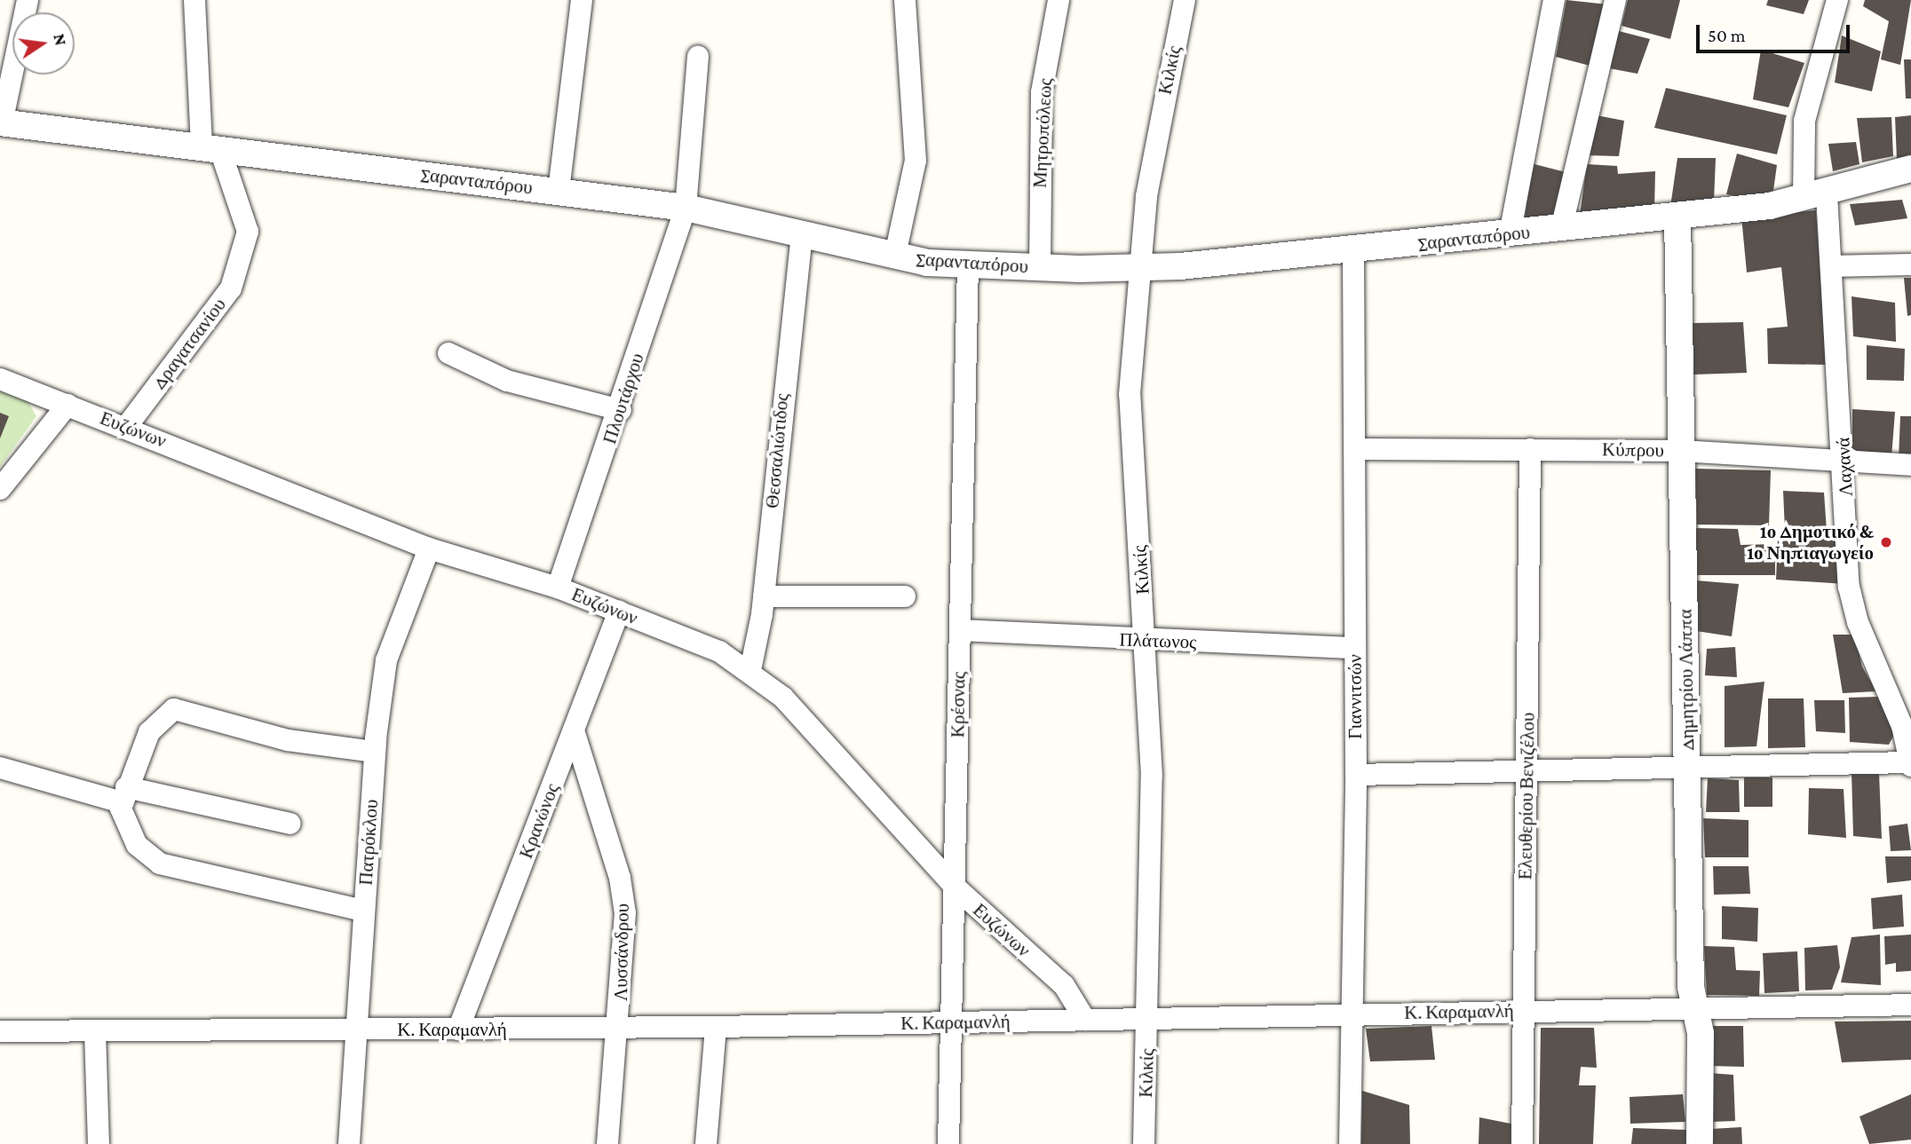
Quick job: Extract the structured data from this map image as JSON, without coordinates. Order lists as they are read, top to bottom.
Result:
{
  "streets": {
    "street": [
      "Κιλκίς",
      "Μητροπόλεως",
      "Σαρανταπόρου",
      "Δραγατσανίου",
      "Πλουτάρχου",
      "Ευζώνων",
      "Κύπρου",
      "Θεσσαλιώτιδος",
      "Λαχανά",
      "Πλάτωνος",
      "Δημητρίου Λάππα",
      "Γιαννιτσών",
      "Κρέσνας",
      "Ελευθερίου Βενιζέλου",
      "Κρανώνος",
      "Πατρόκλου",
      "Λυσσάνδρου",
      "Κ. Καραμανλή"
    ]
  },
  "crossings": [
    ["Κιλκίς", "Σαρανταπόρου"],
    ["Κιλκίς", "Πλάτωνος"],
    ["Κιλκίς", "Κ. Καραμανλή"],
    ["Μητροπόλεως", "Σαρανταπόρου"],
    ["Σαρανταπόρου", "Δραγατσανίου"],
    ["Σαρανταπόρου", "Πλουτάρχου"],
    ["Σαρανταπόρου", "Θεσσαλιώτιδος"],
    ["Σαρανταπόρου", "Λαχανά"],
    ["Σαρανταπόρου", "Δημητρίου Λάππα"],
    ["Σαρανταπόρου", "Γιαννιτσών"],
    ["Σαρανταπόρου", "Κρέσνας"],
    ["Δραγατσανίου", "Ευζώνων"],
    ["Πλουτάρχου", "Ευζώνων"],
    ["Ευζώνων", "Θεσσαλιώτιδος"],
    ["Ευζώνων", "Κρέσνας"],
    ["Ευζώνων", "Κρανώνος"],
    ["Ευζώνων", "Πατρόκλου"],
    ["Ευζώνων", "Κ. Καραμανλή"],
    ["Κύπρου", "Λαχανά"],
    ["Κύπρου", "Δημητρίου Λάππα"],
    ["Κύπρου", "Γιαννιτσών"],
    ["Κύπρου", "Ελευθερίου Βενιζέλου"],
    ["Πλάτωνος", "Γιαννιτσών"],
    ["Πλάτωνος", "Κρέσνας"],
    ["Δημητρίου Λάππα", "Κ. Καραμανλή"],
    ["Γιαννιτσών", "Κ. Καραμανλή"],
    ["Κρέσνας", "Κ. Καραμανλή"],
    ["Ελευθερίου Βενιζέλου", "Κ. Καραμανλή"],
    ["Κρανώνος", "Λυσσάνδρου"],
    ["Κρανώνος", "Κ. Καραμανλή"],
    ["Πατρόκλου", "Κ. Καραμανλή"],
    ["Λυσσάνδρου", "Κ. Καραμανλή"]
  ],
  "places": ["1ο Δημοτικό & 1ο Νηπιαγωγείο"],
  "scale_bar": "50 m",
  "north": "right"
}
